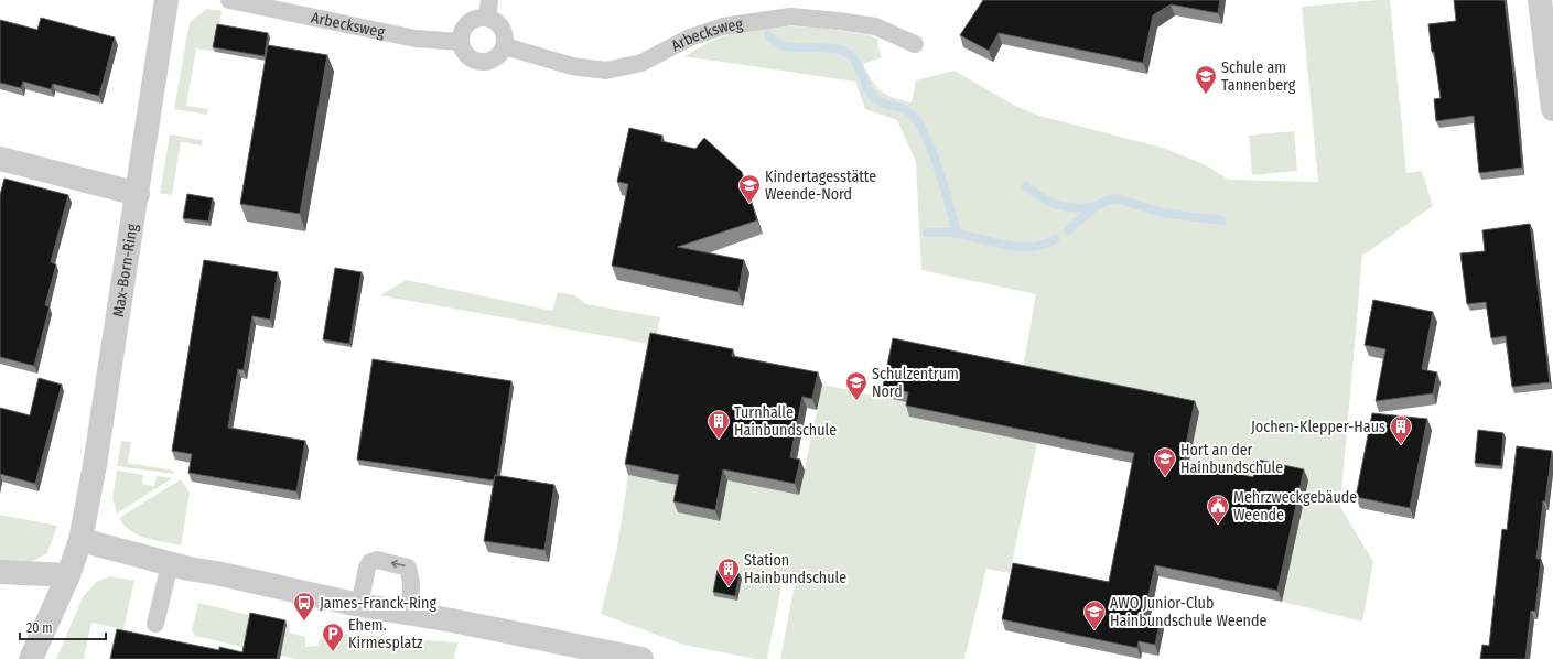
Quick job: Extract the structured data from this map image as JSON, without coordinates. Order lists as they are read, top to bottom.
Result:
{
  "streets": {
    "street": ["Max-Born-Ring"],
    "lane": ["Arbecksweg"]
  },
  "places": {
    "school or university": [
      "Schule am Tannenberg",
      "Kindertagesstätte Weende-Nord",
      "Schulzentrum Nord",
      "Hort an der Hainbundschule",
      "AWO Junior-Club Hainbundschule Weende"
    ],
    "building": ["Turnhalle Hainbundschule", "Jochen-Klepper-Haus", "Station Hainbundschule"],
    "public building": ["Mehrzweckgebäude Weende"],
    "bus stop": ["James-Franck-Ring"],
    "parking": ["Ehem. Kirmesplatz"]
  },
  "scale_bar": "20 m"
}
